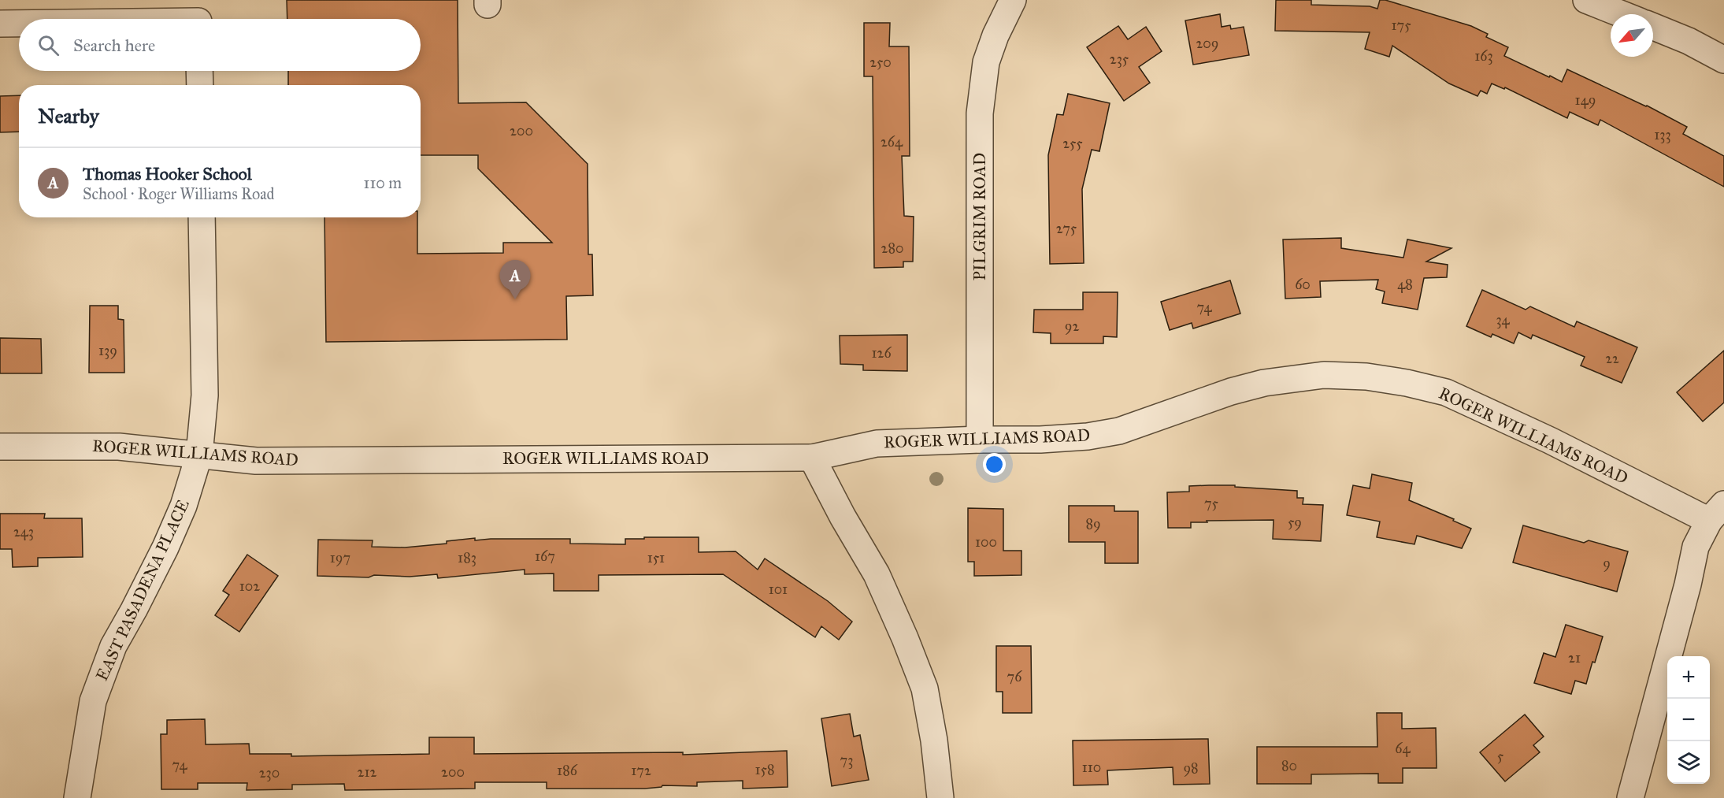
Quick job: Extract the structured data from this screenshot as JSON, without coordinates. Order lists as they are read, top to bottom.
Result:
{
  "streets": {
    "street": ["PILGRIM ROAD", "ROGER WILLIAMS ROAD", "EAST PASADENA PLACE"]
  },
  "crossings": [
    ["PILGRIM ROAD", "ROGER WILLIAMS ROAD"],
    ["ROGER WILLIAMS ROAD", "EAST PASADENA PLACE"]
  ],
  "house_numbers": [
    "175",
    "209",
    "163",
    "235",
    "250",
    "149",
    "200",
    "133",
    "264",
    "255",
    "275",
    "280",
    "60",
    "48",
    "74",
    "34",
    "92",
    "139",
    "126",
    "22",
    "75",
    "59",
    "89",
    "243",
    "100",
    "167",
    "197",
    "183",
    "151",
    "9",
    "102",
    "101",
    "21",
    "76",
    "64",
    "5",
    "73",
    "74",
    "80",
    "110",
    "98",
    "158",
    "186",
    "172",
    "212",
    "200",
    "230"
  ],
  "north": "bottom left",
  "page": {
    "search": "Search here",
    "heading": "Nearby",
    "list": [
      {
        "mark": "A",
        "name": "Thomas Hooker School",
        "note": "School · Roger Williams Road",
        "value": "110 m"
      }
    ],
    "pins": "A",
    "map_buttons": ["+", "−"]
  }
}
